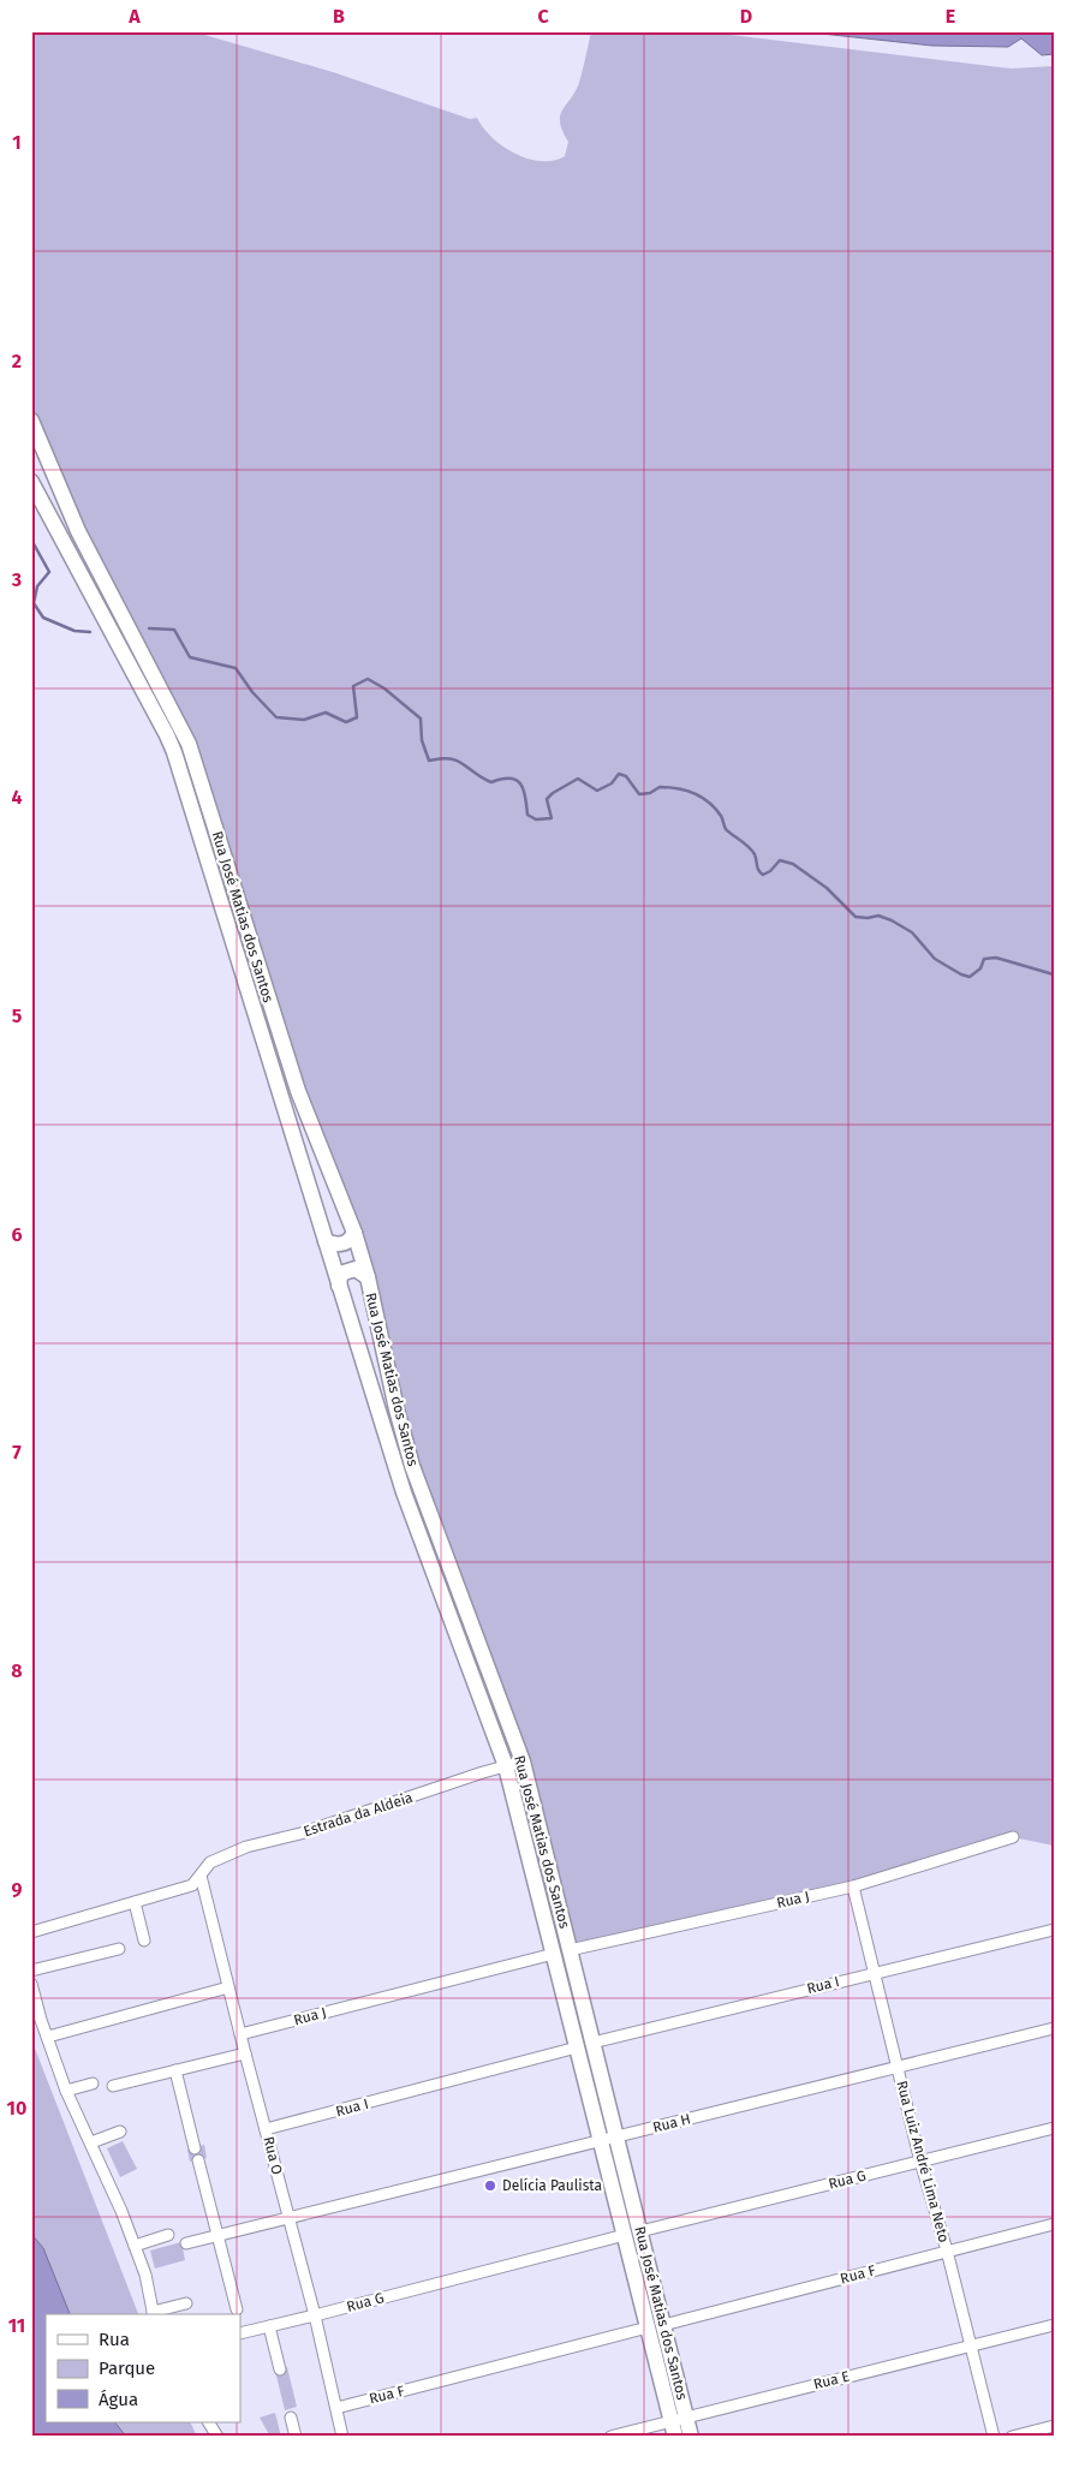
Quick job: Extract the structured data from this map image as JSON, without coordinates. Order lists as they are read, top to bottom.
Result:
{
  "streets": {
    "main road": ["Rua José Matias dos Santos"],
    "street": [
      "Estrada da Aldeia",
      "Rua J",
      "Rua I",
      "Rua H",
      "Rua O",
      "Rua Luiz André Lima Neto",
      "Rua G",
      "Rua F",
      "Rua E"
    ]
  },
  "crossings": [
    ["Rua José Matias dos Santos", "Estrada da Aldeia"],
    ["Rua José Matias dos Santos", "Rua J"],
    ["Rua José Matias dos Santos", "Rua I"],
    ["Rua José Matias dos Santos", "Rua H"],
    ["Rua José Matias dos Santos", "Rua G"],
    ["Rua José Matias dos Santos", "Rua F"],
    ["Rua José Matias dos Santos", "Rua E"],
    ["Estrada da Aldeia", "Rua O"],
    ["Rua J", "Rua O"],
    ["Rua J", "Rua Luiz André Lima Neto"],
    ["Rua I", "Rua O"],
    ["Rua I", "Rua Luiz André Lima Neto"],
    ["Rua H", "Rua O"],
    ["Rua H", "Rua Luiz André Lima Neto"],
    ["Rua O", "Rua G"],
    ["Rua O", "Rua F"],
    ["Rua Luiz André Lima Neto", "Rua G"],
    ["Rua Luiz André Lima Neto", "Rua F"],
    ["Rua Luiz André Lima Neto", "Rua E"]
  ],
  "places": ["Delícia Paulista"],
  "legend": ["Rua", "Parque", "Água"],
  "grid": {
    "columns": [
      "A",
      "B",
      "C",
      "D",
      "E"
    ],
    "rows": [
      "1",
      "2",
      "3",
      "4",
      "5",
      "6",
      "7",
      "8",
      "9",
      "10",
      "11"
    ]
  }
}
